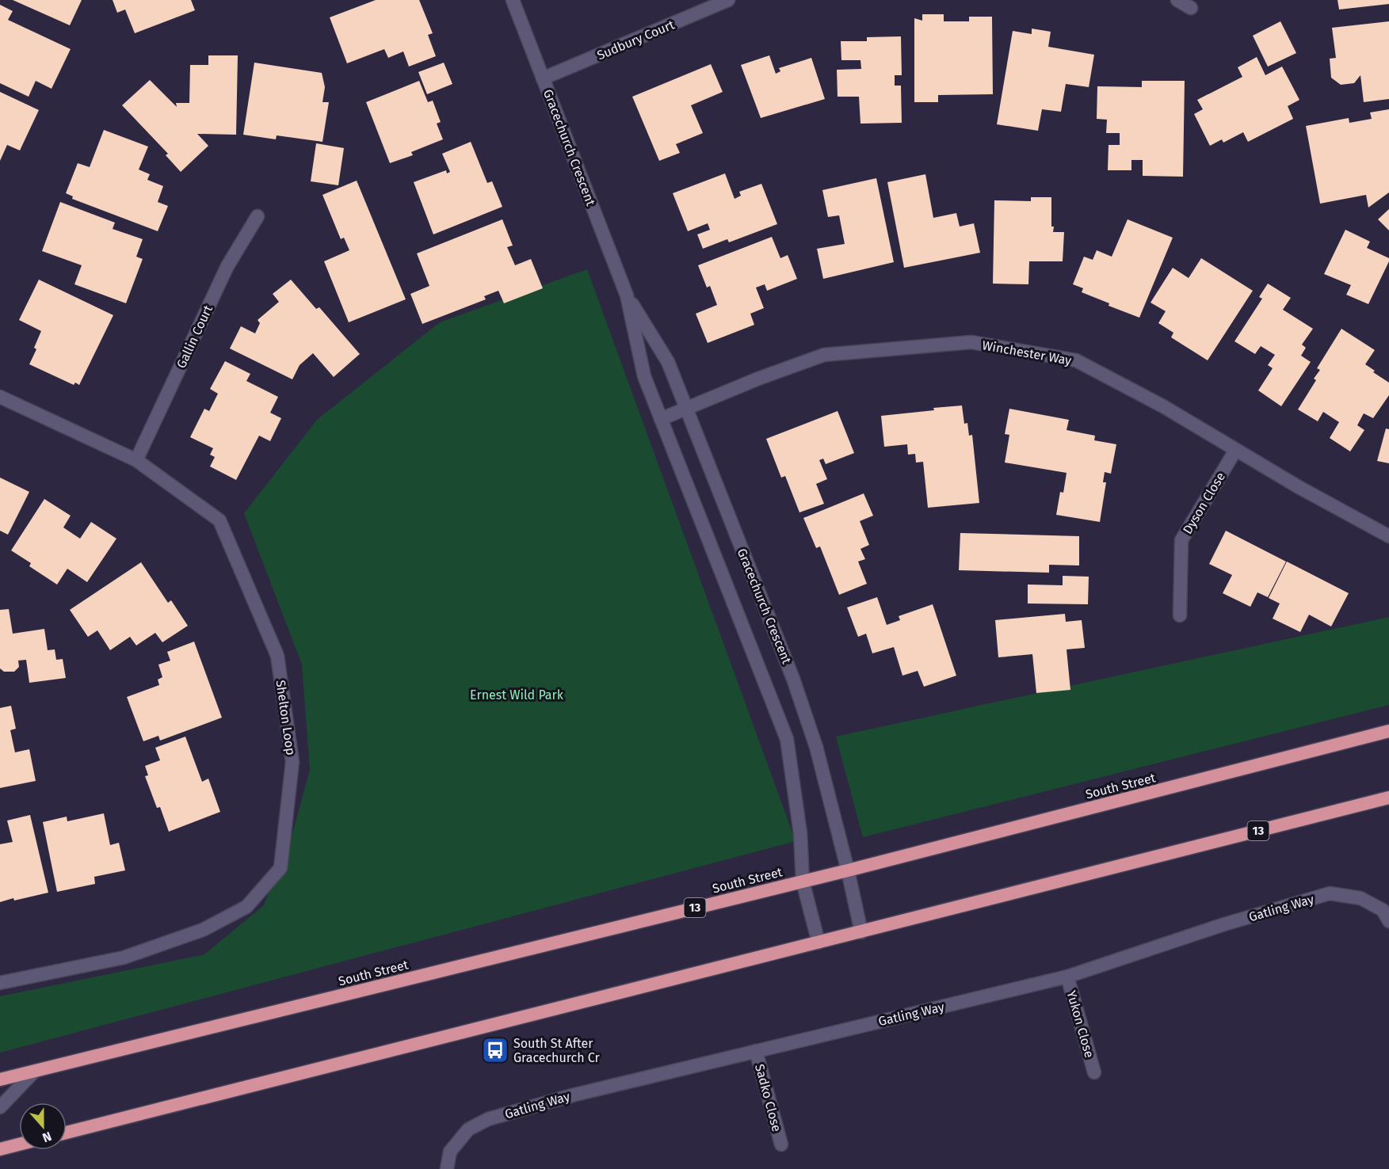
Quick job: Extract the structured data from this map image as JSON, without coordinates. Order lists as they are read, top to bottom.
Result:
{
  "streets": {
    "highway": ["South Street", "13"],
    "street": [
      "Sudbury Court",
      "Gracechurch Crescent",
      "Gallin Court",
      "Winchester Way",
      "Dyson Close",
      "Shelton Loop",
      "Gatling Way",
      "Yukon Close",
      "Sadko Close"
    ]
  },
  "crossings": [
    ["Sudbury Court", "Gracechurch Crescent"],
    ["Gracechurch Crescent", "Winchester Way"],
    ["Gracechurch Crescent", "South Street"],
    ["Gracechurch Crescent", "13"],
    ["Gallin Court", "Shelton Loop"],
    ["Winchester Way", "Dyson Close"],
    ["Gatling Way", "Yukon Close"],
    ["Gatling Way", "Sadko Close"]
  ],
  "parks": ["Ernest Wild Park"],
  "places": {
    "bus stop": ["South St After Gracechurch Cr"]
  },
  "north": "bottom"
}
